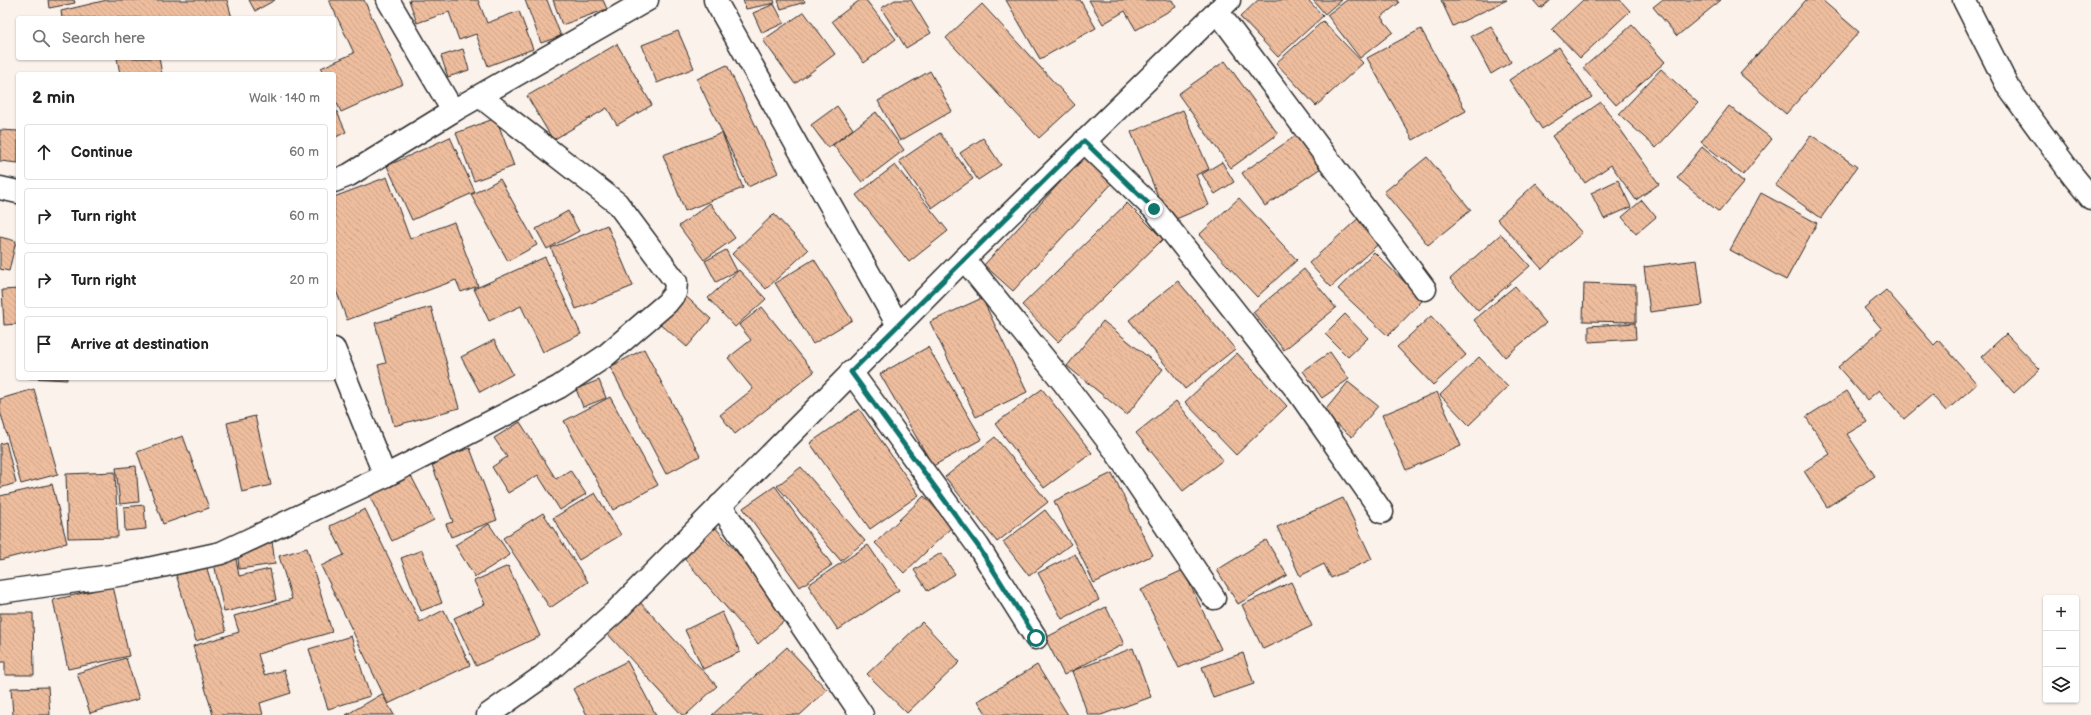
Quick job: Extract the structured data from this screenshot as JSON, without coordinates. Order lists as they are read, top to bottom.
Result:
{
  "page": {
    "search": "Search here",
    "heading": ["2 min", "Walk · 140 m"],
    "list": [
      ["Continue", "60 m"],
      ["Turn right", "60 m"],
      ["Turn right", "20 m"],
      "Arrive at destination"
    ],
    "map_buttons": ["+", "−"]
  }
}
